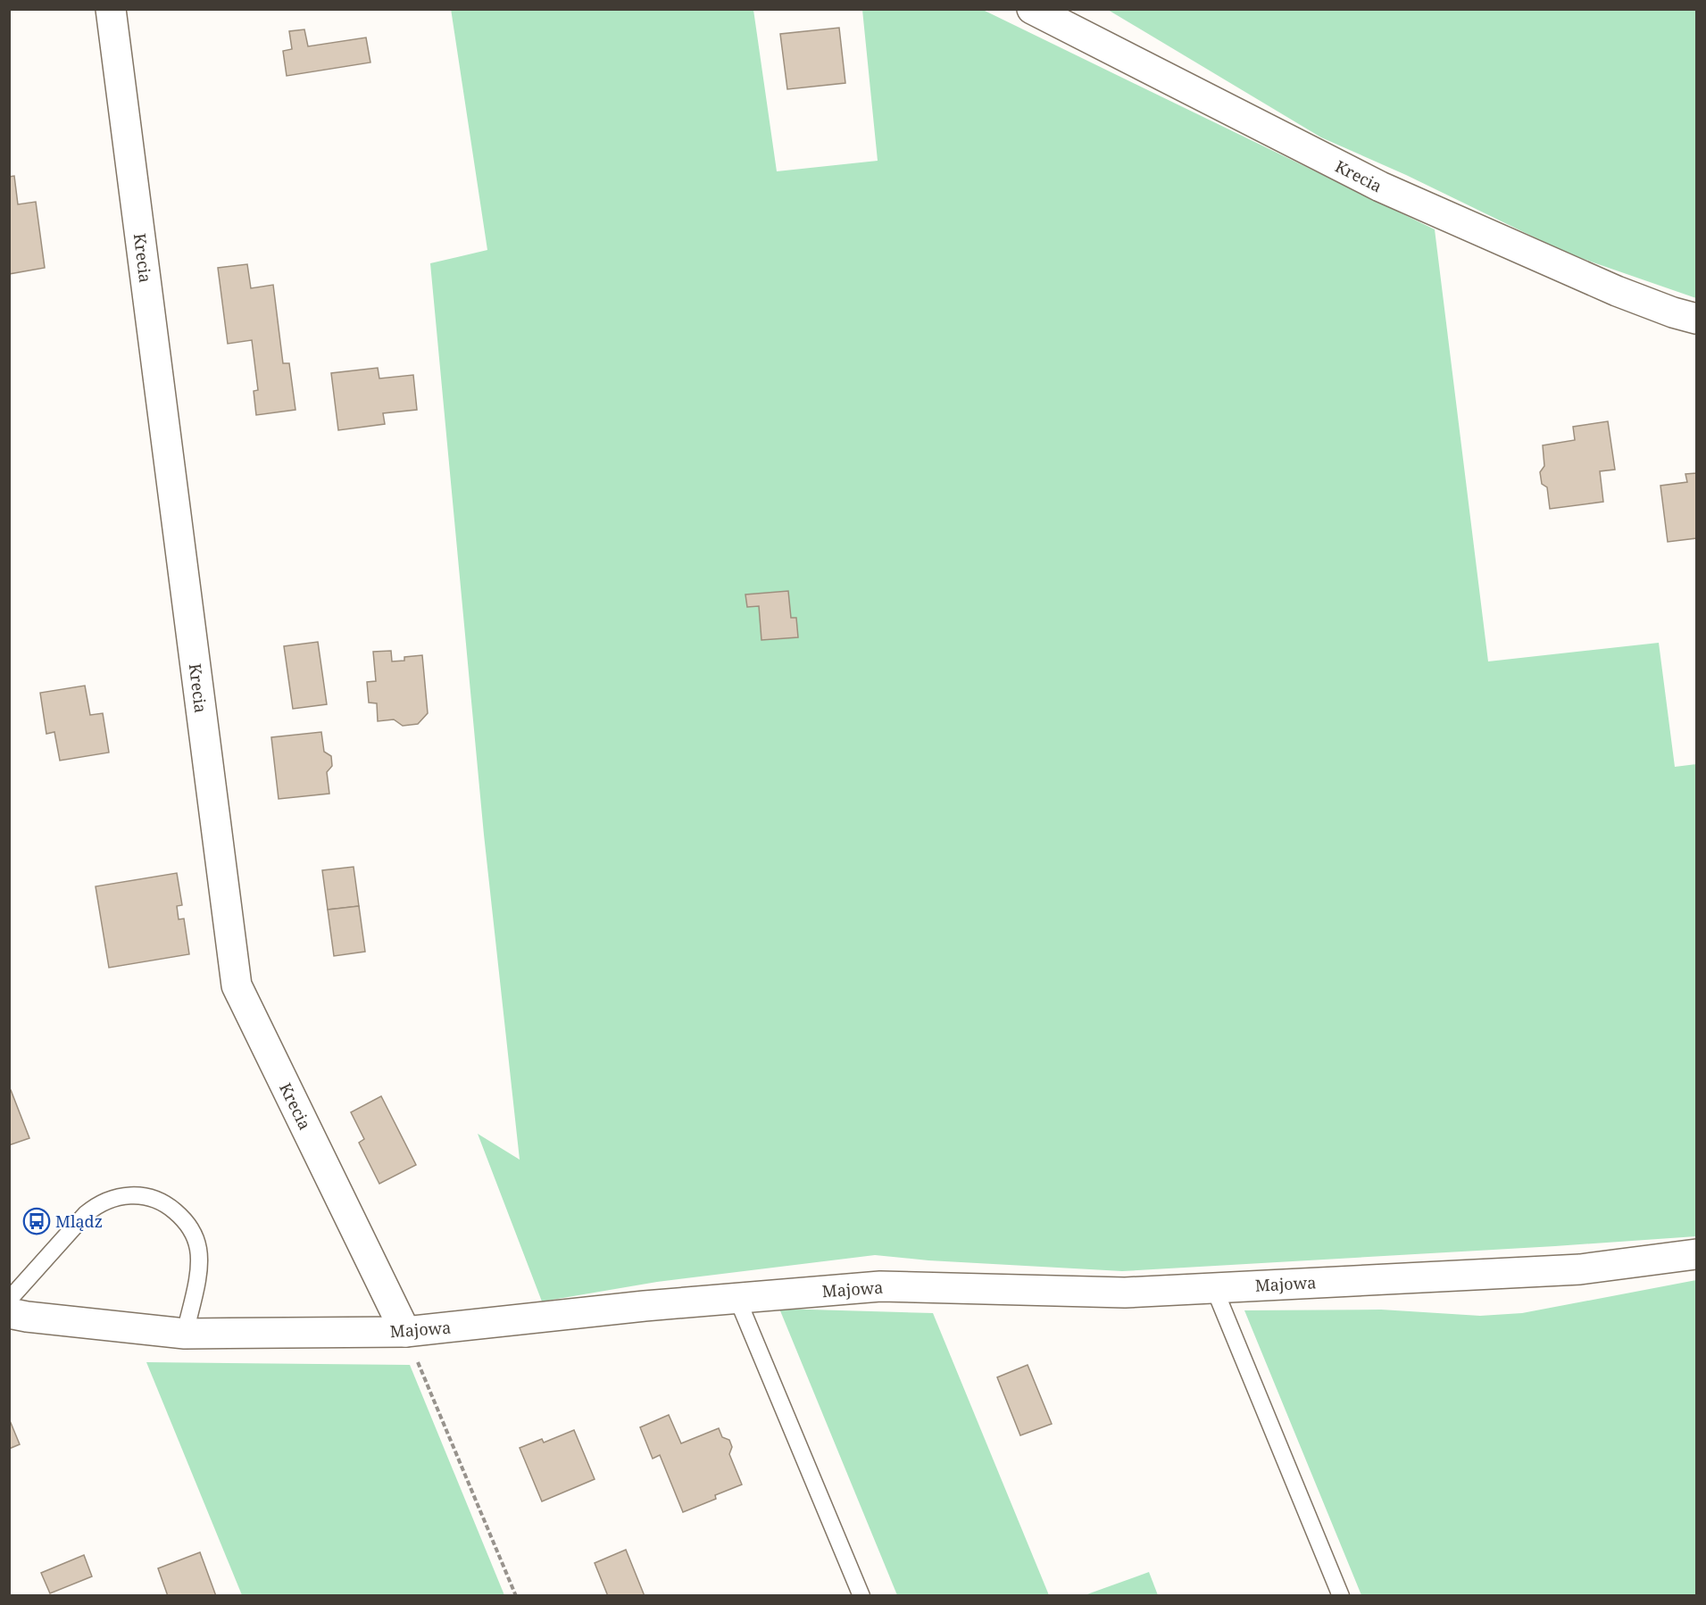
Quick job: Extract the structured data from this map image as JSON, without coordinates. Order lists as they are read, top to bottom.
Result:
{
  "streets": {
    "street": ["Krecia", "Majowa"]
  },
  "crossings": [
    ["Krecia", "Majowa"]
  ],
  "places": {
    "bus stop": ["Mlądz"]
  }
}
